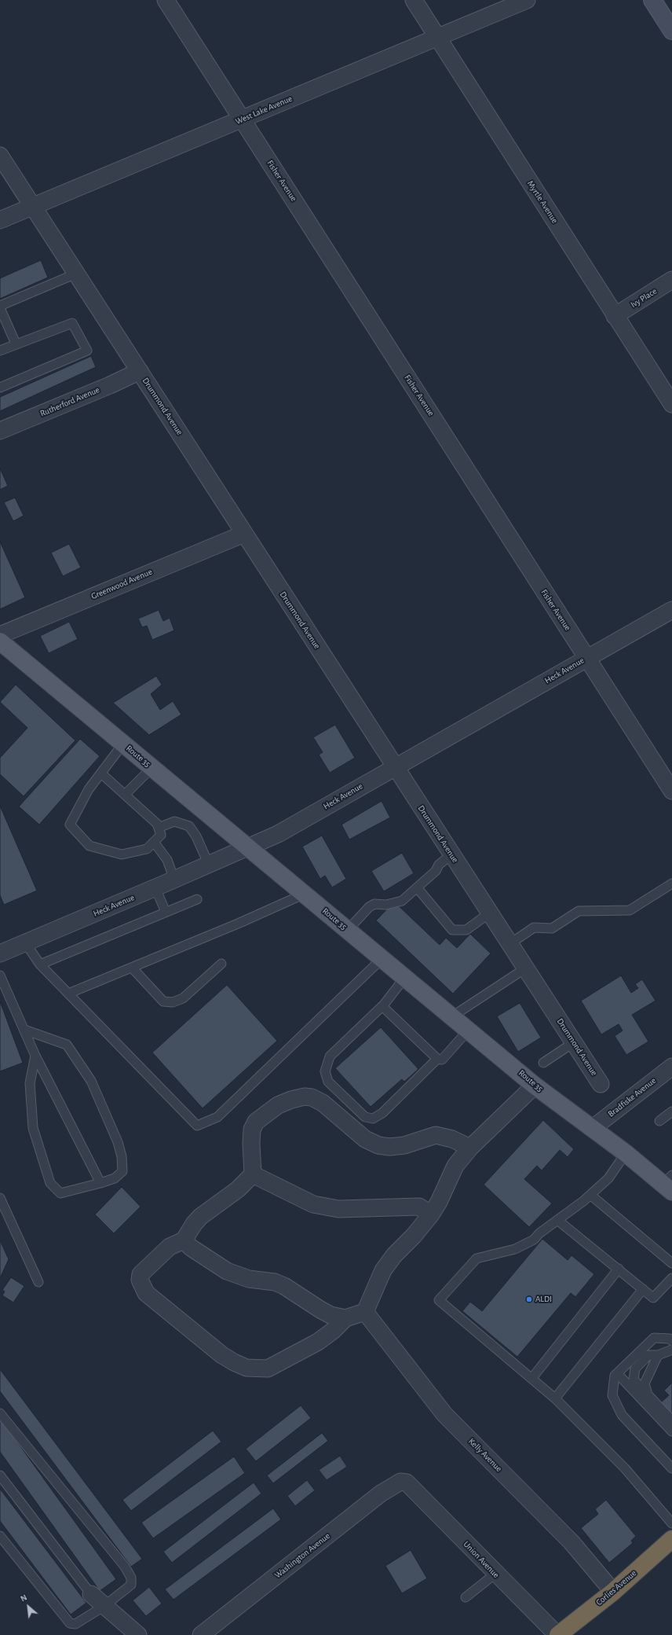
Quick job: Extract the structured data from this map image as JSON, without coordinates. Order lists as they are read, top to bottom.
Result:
{
  "streets": {
    "highway": ["Corlies Avenue"],
    "main road": ["Route 35"],
    "street": [
      "West Lake Avenue",
      "Fisher Avenue",
      "Myrtle Avenue",
      "Ivy Place",
      "Rutherford Avenue",
      "Drummond Avenue",
      "Greenwood Avenue",
      "Heck Avenue",
      "Bradfiske Avenue",
      "Kelly Avenue",
      "Washington Avenue",
      "Union Avenue"
    ]
  },
  "crossings": [
    ["West Lake Avenue", "Fisher Avenue"],
    ["West Lake Avenue", "Myrtle Avenue"],
    ["West Lake Avenue", "Drummond Avenue"],
    ["Fisher Avenue", "Heck Avenue"],
    ["Myrtle Avenue", "Ivy Place"],
    ["Rutherford Avenue", "Drummond Avenue"],
    ["Drummond Avenue", "Greenwood Avenue"],
    ["Drummond Avenue", "Heck Avenue"],
    ["Heck Avenue", "Route 35"],
    ["Route 35", "Bradfiske Avenue"],
    ["Kelly Avenue", "Corlies Avenue"],
    ["Washington Avenue", "Union Avenue"],
    ["Union Avenue", "Corlies Avenue"]
  ],
  "places": ["ALDI"],
  "north": "top left"
}
